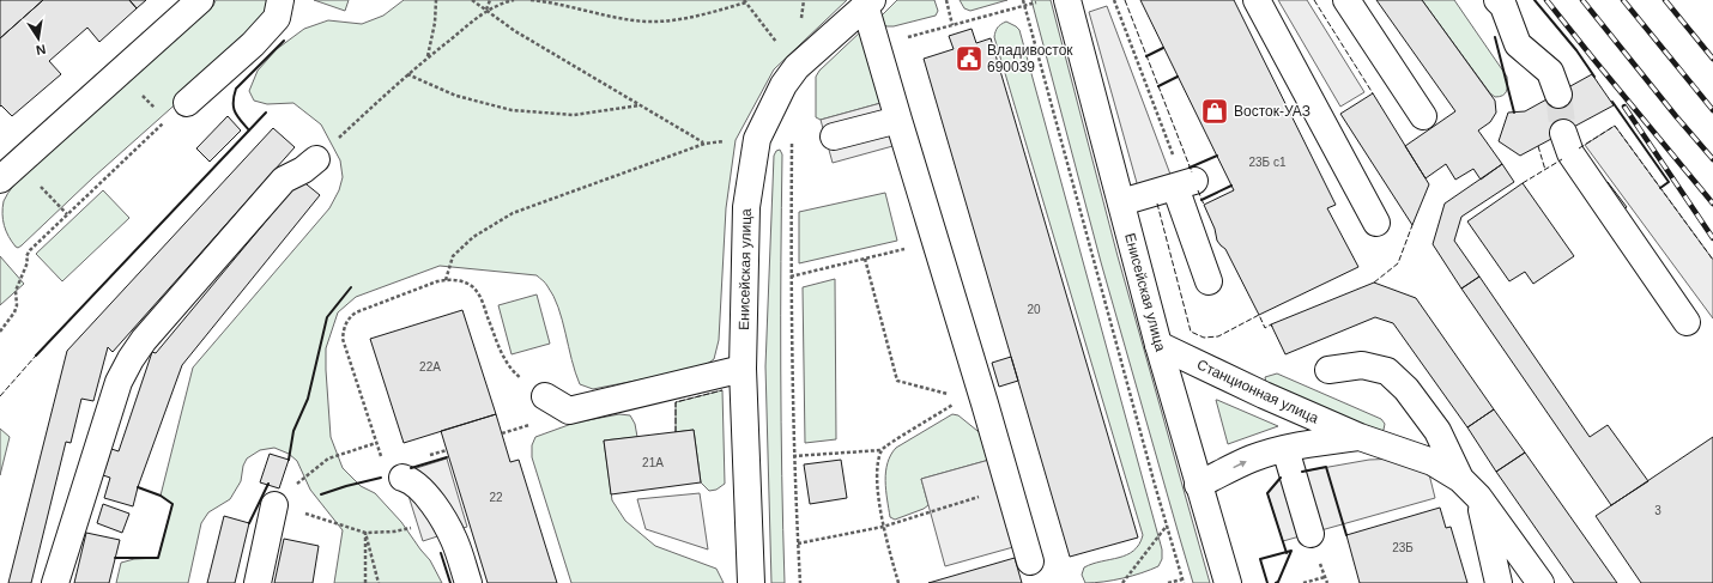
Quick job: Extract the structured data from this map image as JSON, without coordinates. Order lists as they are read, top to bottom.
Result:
{
  "streets": {
    "street": ["Енисейская улица", "Станционная улица"]
  },
  "crossings": [
    ["Енисейская улица", "Станционная улица"]
  ],
  "places": {
    "public building": ["Владивосток 690039"],
    "shop": ["Восток-УАЗ"]
  },
  "house_numbers": [
    "23Б с1",
    "20",
    "22А",
    "21А",
    "22",
    "3",
    "23Б"
  ],
  "north": "bottom"
}
